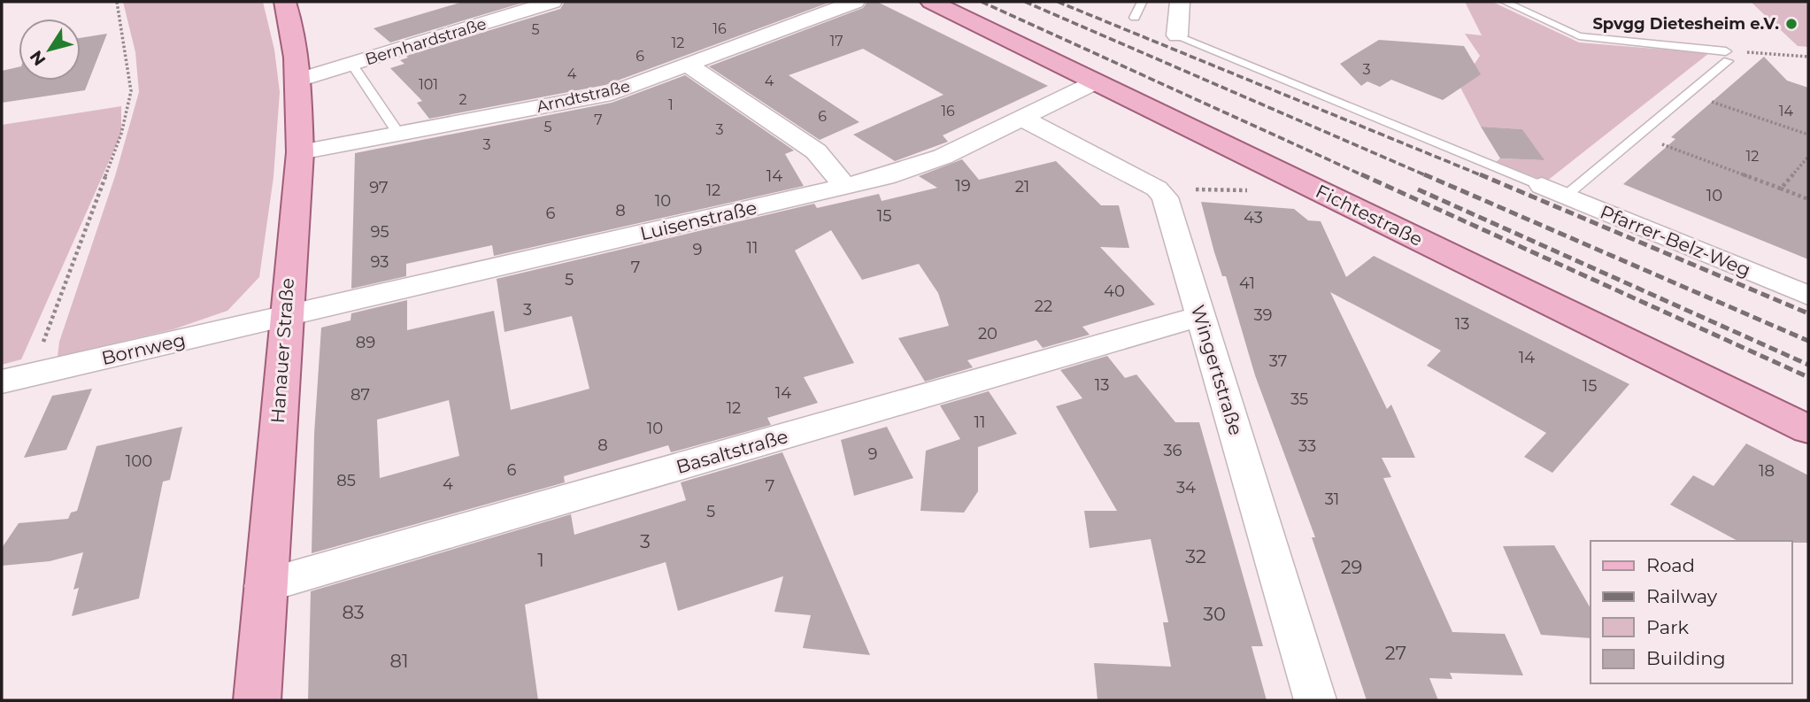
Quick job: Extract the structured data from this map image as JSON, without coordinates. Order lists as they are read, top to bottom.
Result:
{
  "streets": {
    "main road": ["Fichtestraße", "Hanauer Straße"],
    "street": [
      "Bernhardstraße",
      "Arndtstraße",
      "Luisenstraße",
      "Pfarrer-Belz-Weg",
      "Bornweg",
      "Wingertstraße",
      "Basaltstraße"
    ]
  },
  "crossings": [
    ["Bernhardstraße", "Hanauer Straße"],
    ["Arndtstraße", "Hanauer Straße"],
    ["Fichtestraße", "Luisenstraße"],
    ["Luisenstraße", "Bornweg"],
    ["Luisenstraße", "Hanauer Straße"],
    ["Bornweg", "Hanauer Straße"],
    ["Hanauer Straße", "Basaltstraße"],
    ["Wingertstraße", "Basaltstraße"]
  ],
  "places": ["Spvgg Dietesheim e.V."],
  "house_numbers": [
    "16",
    "5",
    "17",
    "12",
    "6",
    "3",
    "4",
    "4",
    "101",
    "2",
    "1",
    "16",
    "14",
    "6",
    "7",
    "5",
    "3",
    "3",
    "12",
    "14",
    "19",
    "21",
    "97",
    "12",
    "10",
    "10",
    "8",
    "6",
    "15",
    "43",
    "95",
    "11",
    "9",
    "93",
    "7",
    "5",
    "41",
    "40",
    "22",
    "3",
    "39",
    "13",
    "20",
    "89",
    "14",
    "37",
    "13",
    "15",
    "14",
    "87",
    "35",
    "12",
    "11",
    "10",
    "8",
    "33",
    "36",
    "9",
    "100",
    "6",
    "18",
    "85",
    "4",
    "7",
    "34",
    "31",
    "5",
    "3",
    "32",
    "1",
    "29",
    "83",
    "30",
    "27",
    "81"
  ],
  "legend": [
    "Road",
    "Railway",
    "Park",
    "Building"
  ],
  "north": "bottom left"
}
